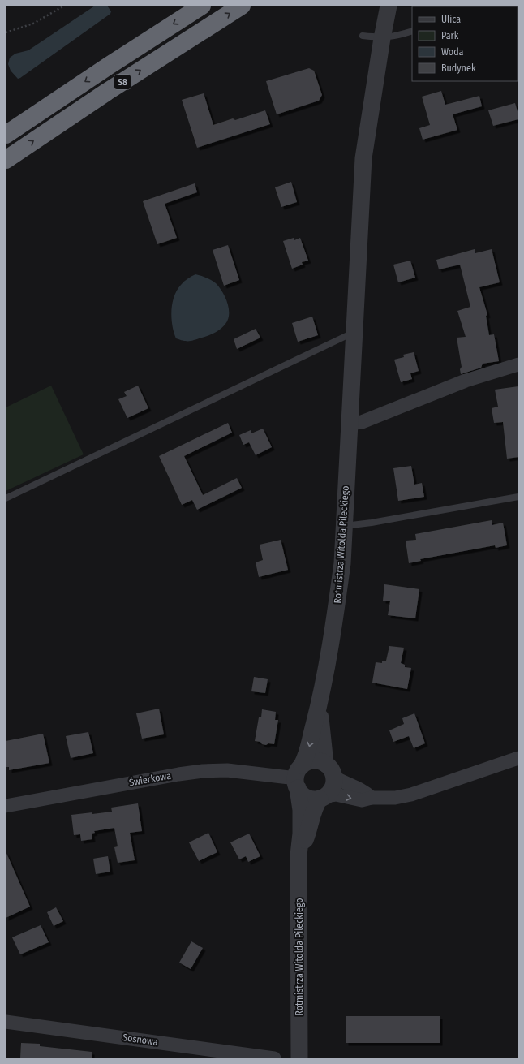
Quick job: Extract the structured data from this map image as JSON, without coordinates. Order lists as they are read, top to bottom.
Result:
{
  "streets": {
    "highway": ["S8"],
    "street": ["Rotmistrza Witolda Pileckiego", "Świerkowa", "Sosnowa"]
  },
  "crossings": [
    ["Rotmistrza Witolda Pileckiego", "Świerkowa"]
  ],
  "legend": [
    "Ulica",
    "Park",
    "Woda",
    "Budynek"
  ]
}
